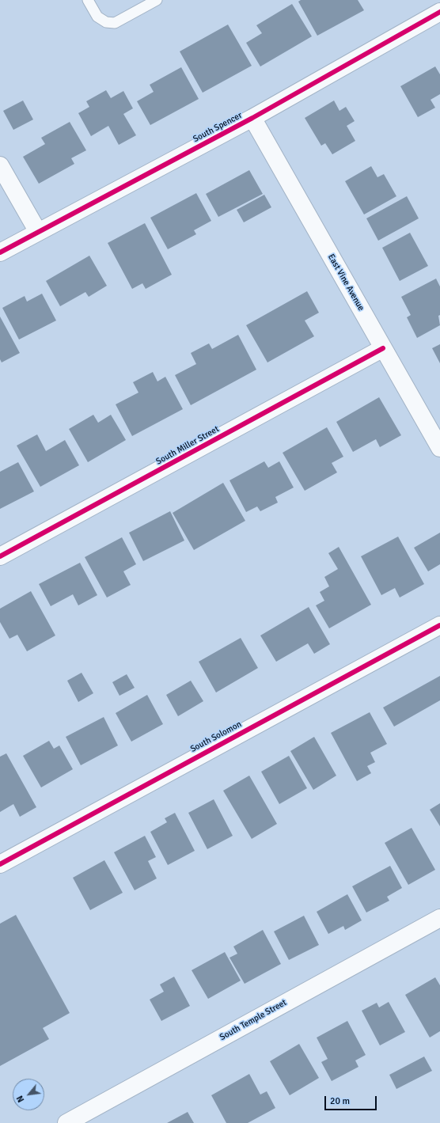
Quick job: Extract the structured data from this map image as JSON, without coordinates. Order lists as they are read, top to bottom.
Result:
{
  "streets": {
    "street": [
      "South Spencer",
      "East Vine Avenue",
      "South Miller Street",
      "South Solomon",
      "South Temple Street"
    ]
  },
  "crossings": [
    ["South Spencer", "East Vine Avenue"],
    ["East Vine Avenue", "South Miller Street"]
  ],
  "scale_bar": "20 m",
  "north": "bottom left"
}
